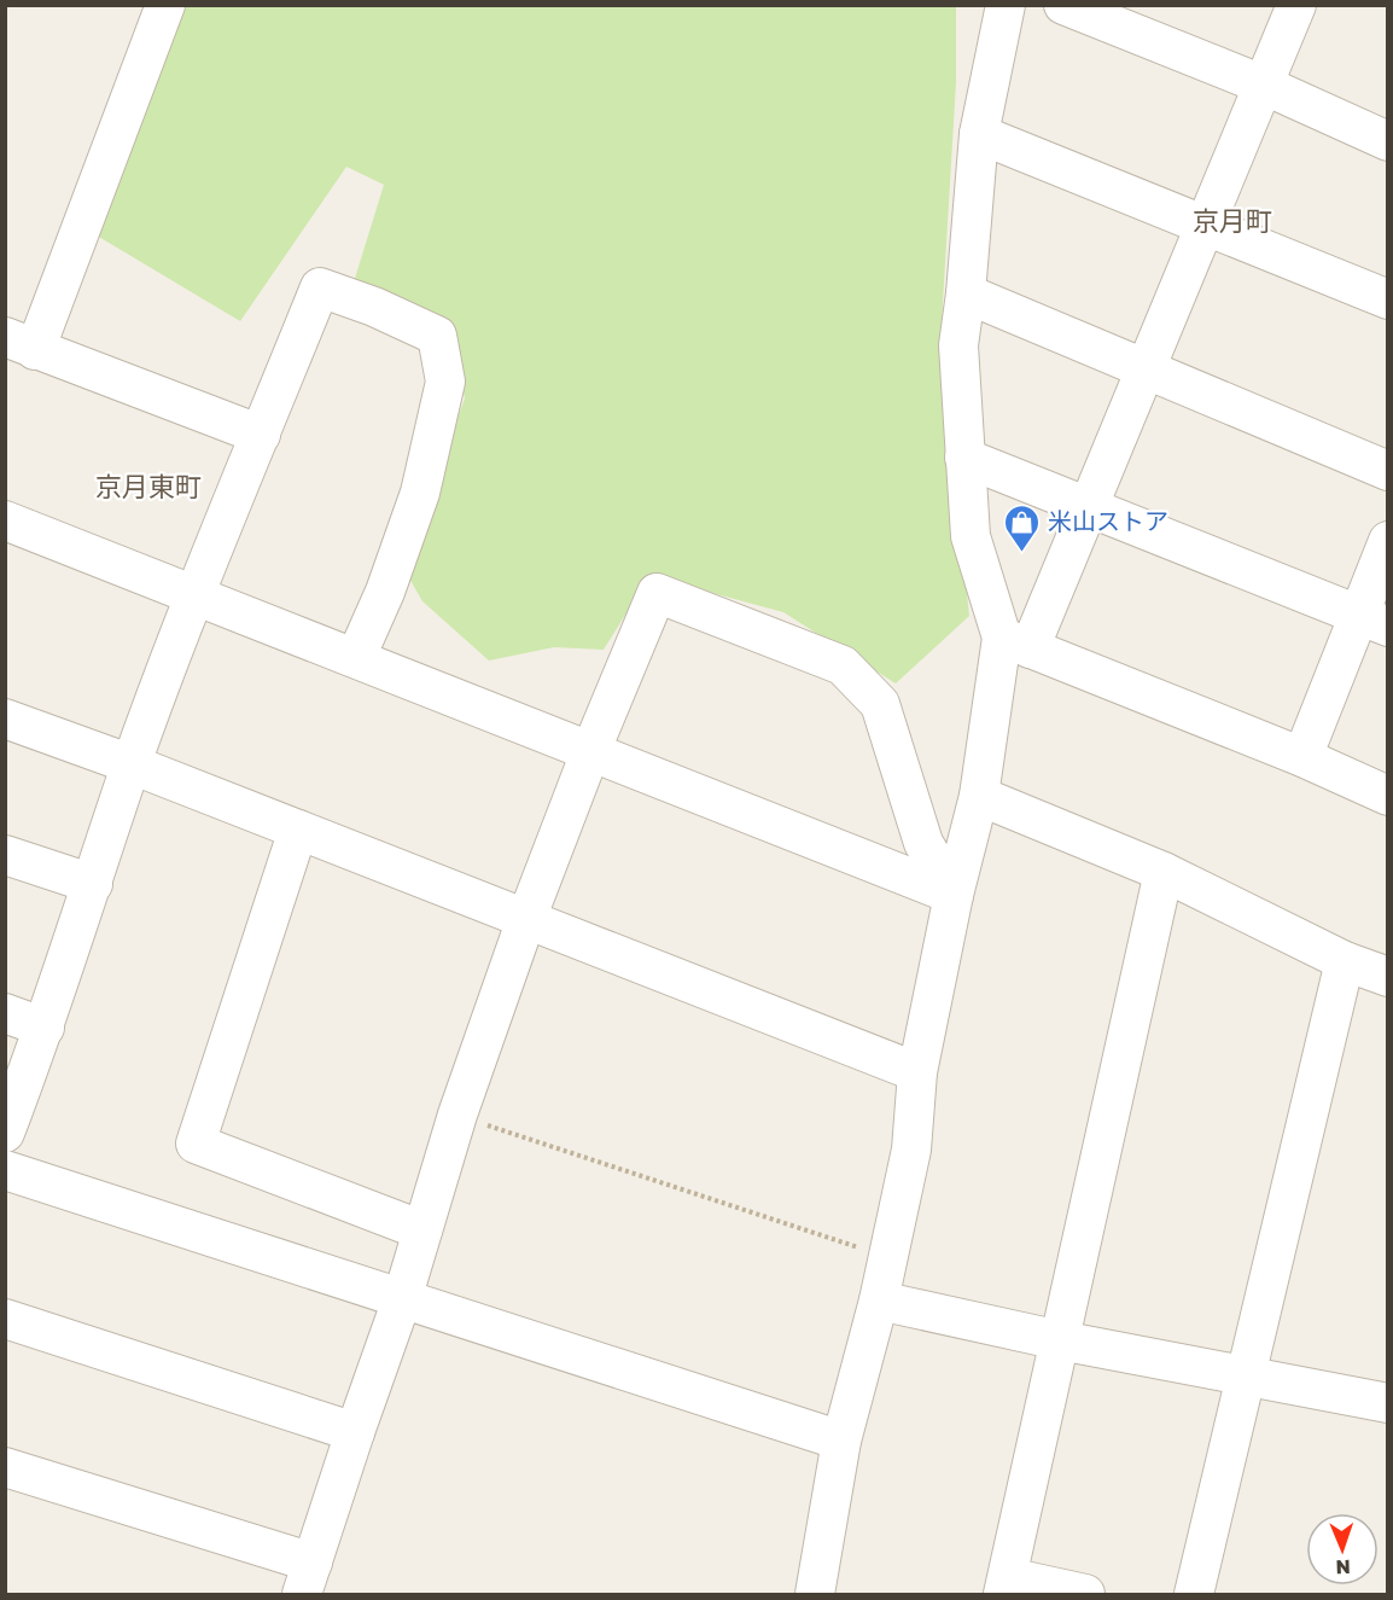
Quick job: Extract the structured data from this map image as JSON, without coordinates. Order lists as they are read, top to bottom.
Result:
{
  "districts": ["京月町", "京月東町"],
  "places": {
    "shop": ["米山ストア"]
  },
  "north": "bottom"
}
